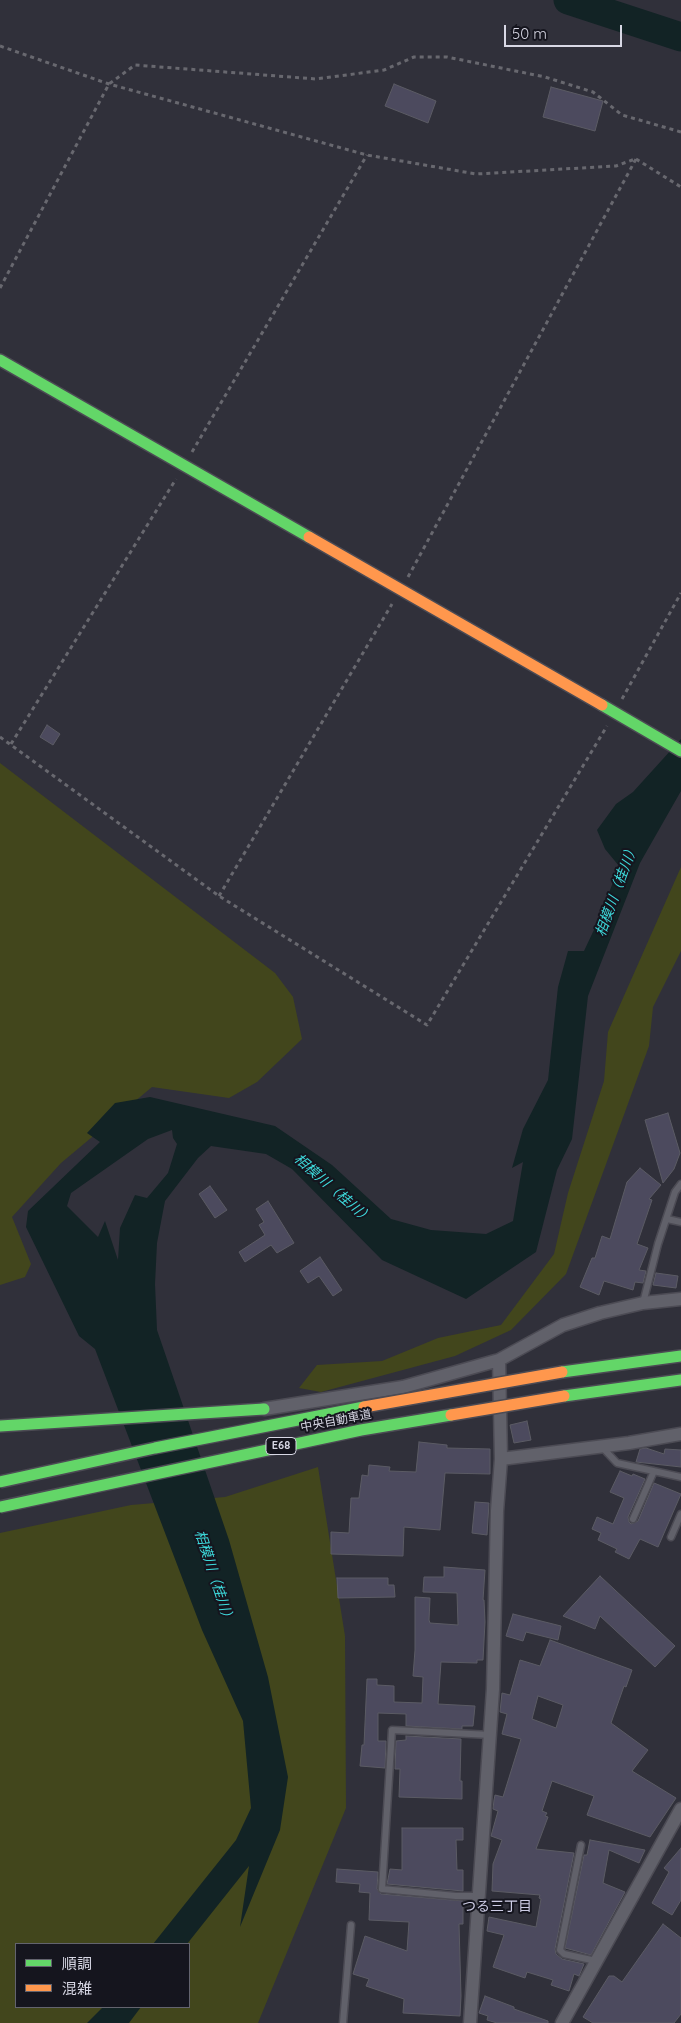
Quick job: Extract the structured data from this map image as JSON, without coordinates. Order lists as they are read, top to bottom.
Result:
{
  "streets": {
    "main road": ["中央自動車道", "E68"]
  },
  "districts": ["つる三丁目"],
  "water": ["相模川（桂川）"],
  "legend": ["順調", "混雑"],
  "scale_bar": "50 m"
}
